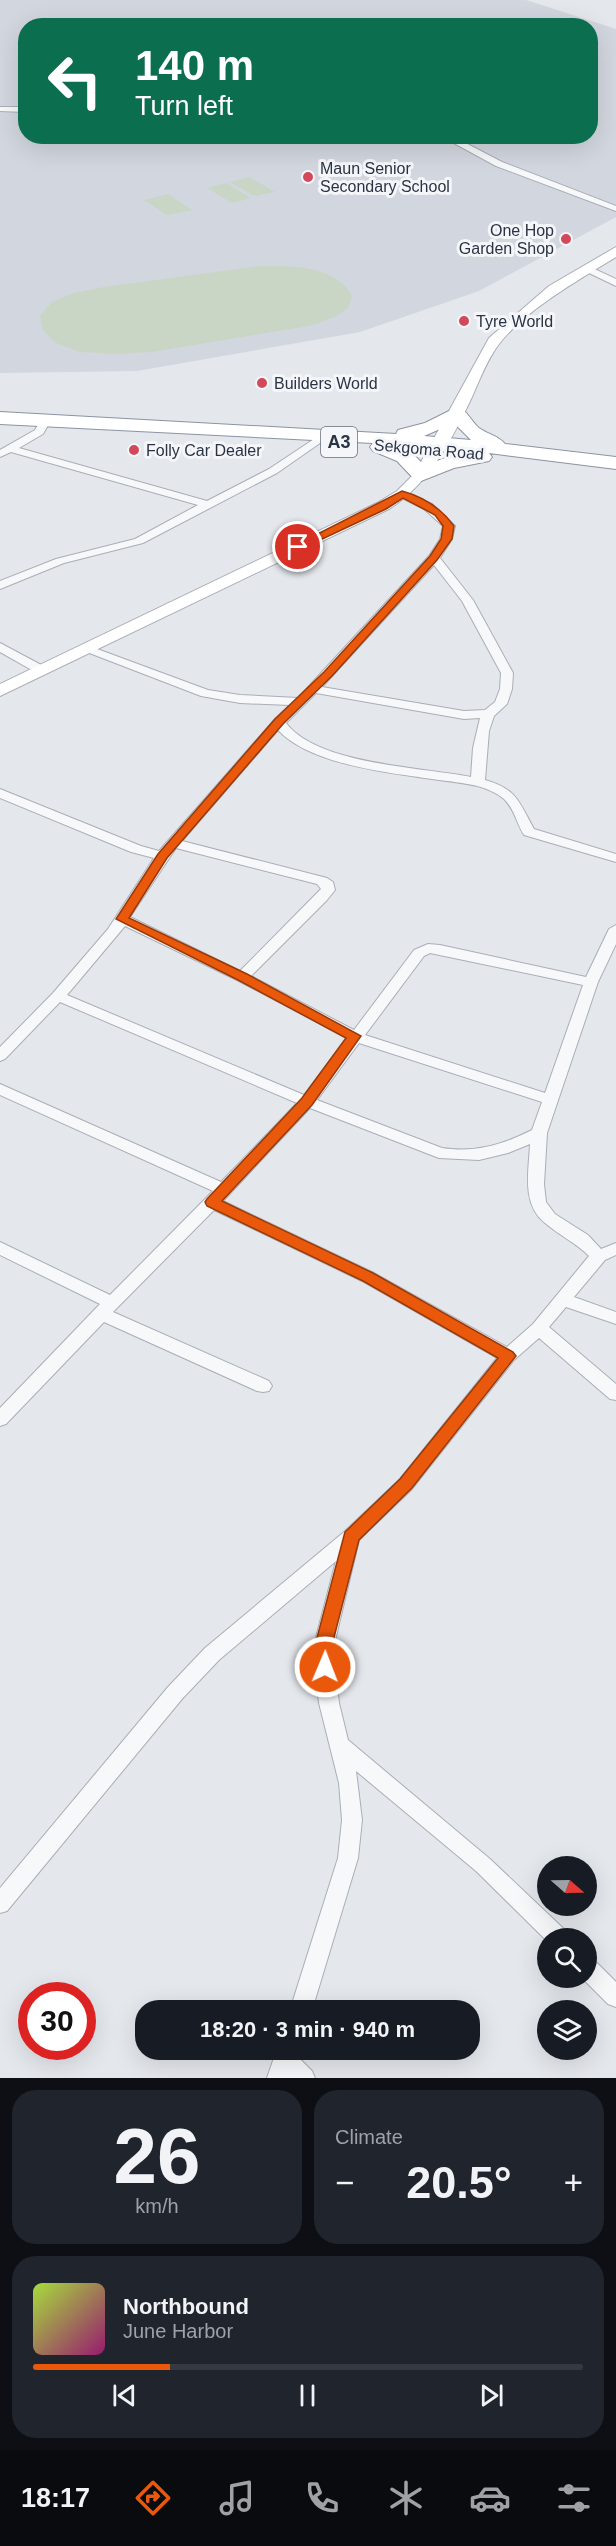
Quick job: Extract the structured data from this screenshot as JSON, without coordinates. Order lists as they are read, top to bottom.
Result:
{
  "streets": {
    "highway": ["A3", "Sekgoma Road"]
  },
  "places": [
    "Maun Senior Secondary School",
    "One Hop Garden Shop",
    "Tyre World",
    "Builders World",
    "Folly Car Dealer"
  ],
  "north": "right",
  "page": {
    "turn": ["140 m", "Turn left"],
    "limit": "30",
    "trip": "18:20 · 3 min · 940 m",
    "tile": [
      ["26", "km/h"],
      "Climate"
    ],
    "heat": ["−", "20.5°", "+"],
    "song": ["Northbound", "June Harbor"],
    "tabs": "18:17"
  }
}
